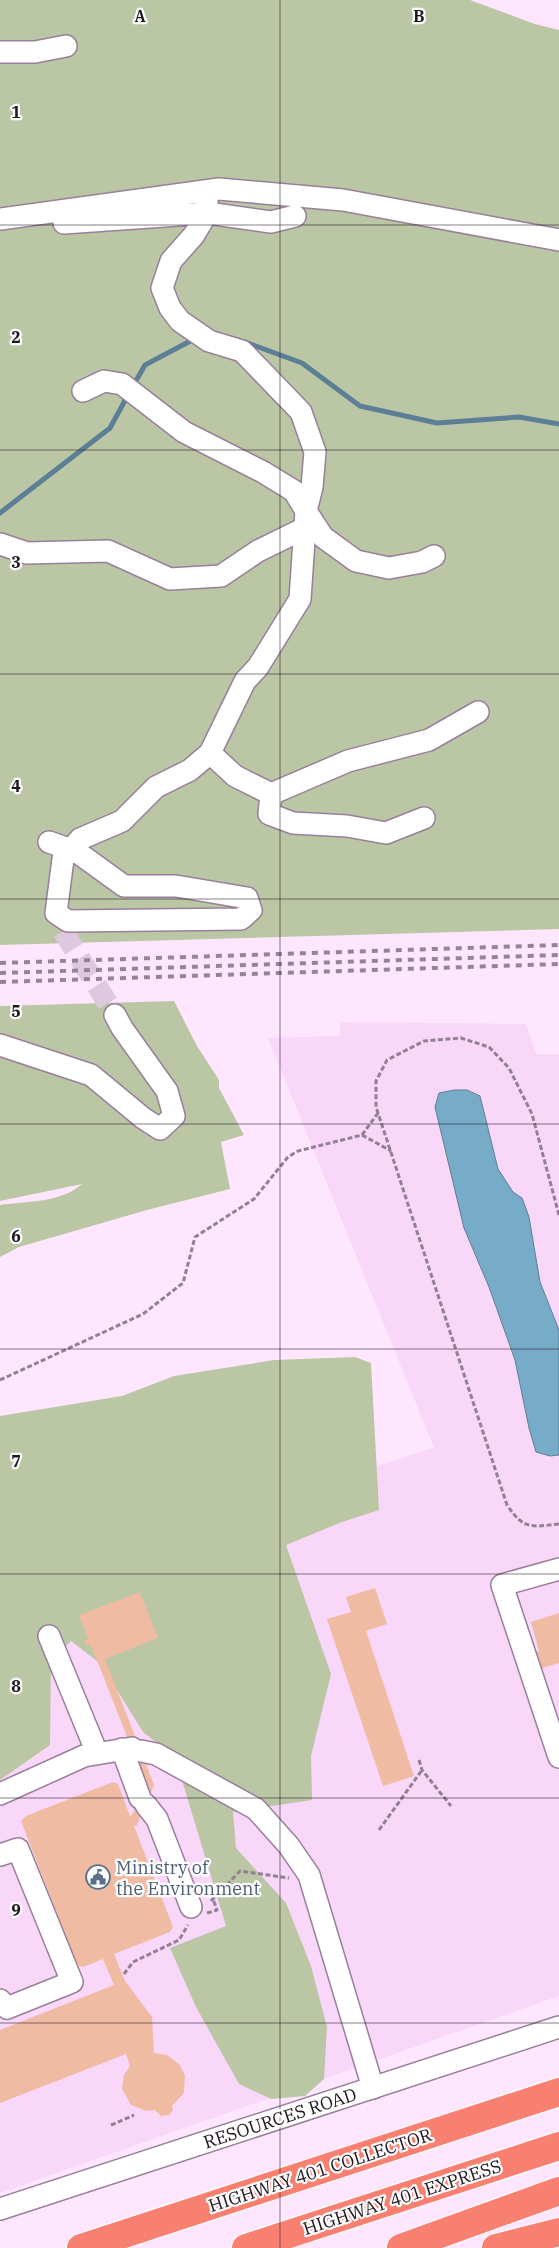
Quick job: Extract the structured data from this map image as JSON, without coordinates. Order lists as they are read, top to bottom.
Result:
{
  "streets": {
    "highway": ["HIGHWAY 401 COLLECTOR", "HIGHWAY 401 EXPRESS"],
    "street": ["RESOURCES ROAD"]
  },
  "places": {
    "public building": ["Ministry of the Environment"]
  },
  "grid": {
    "columns": ["A", "B"],
    "rows": [
      "1",
      "2",
      "3",
      "4",
      "5",
      "6",
      "7",
      "8",
      "9"
    ]
  }
}
